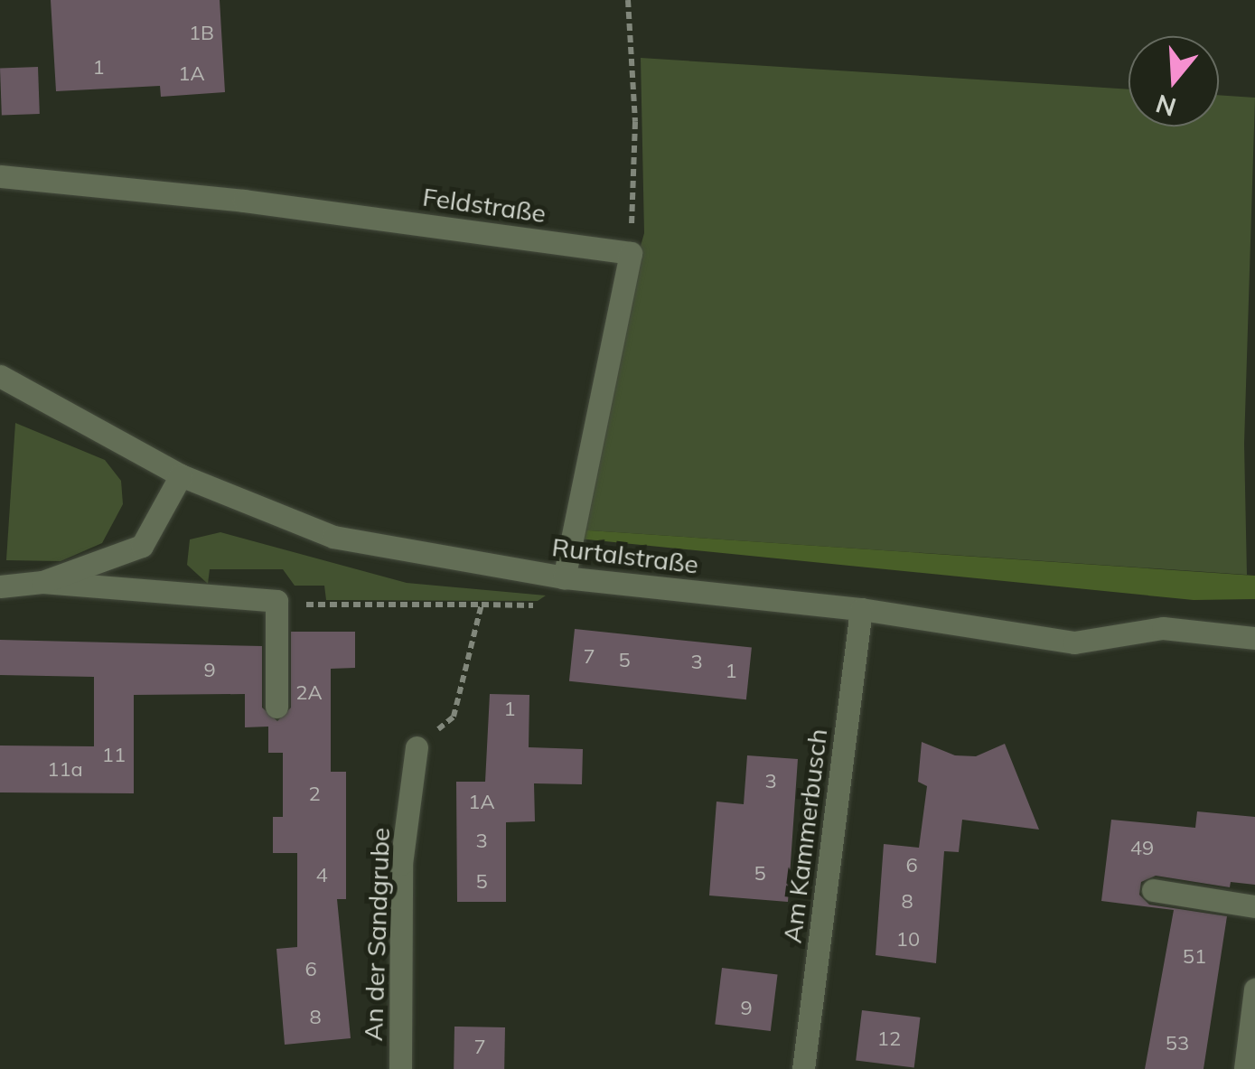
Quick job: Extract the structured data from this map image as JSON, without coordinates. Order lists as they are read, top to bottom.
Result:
{
  "streets": {
    "street": [
      "Feldstraße",
      "Rurtalstraße",
      "Am Kammerbusch",
      "An der Sandgrube"
    ]
  },
  "crossings": [
    ["Rurtalstraße", "Am Kammerbusch"]
  ],
  "house_numbers": [
    "1B",
    "1",
    "1A",
    "7",
    "5",
    "3",
    "9",
    "1",
    "2A",
    "1",
    "11",
    "11a",
    "3",
    "2",
    "1A",
    "3",
    "49",
    "6",
    "5",
    "4",
    "5",
    "8",
    "10",
    "51",
    "6",
    "9",
    "8",
    "12",
    "53",
    "7"
  ],
  "north": "bottom"
}
